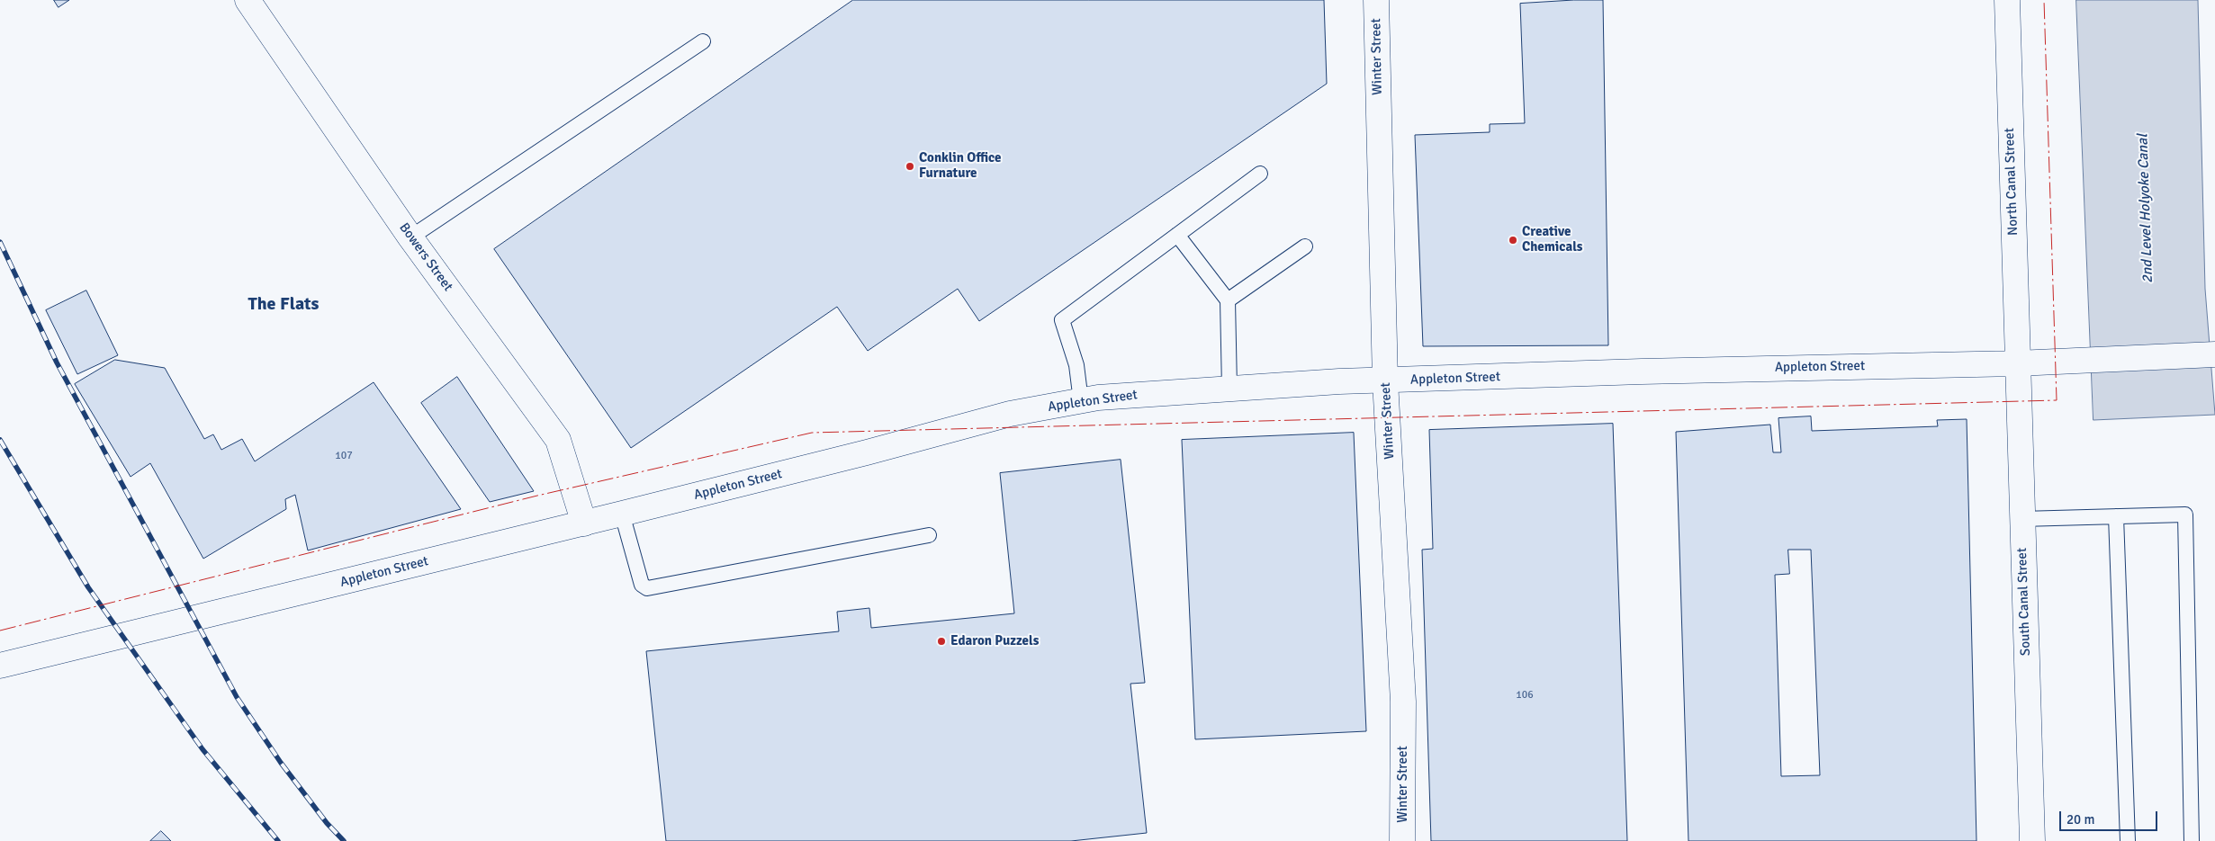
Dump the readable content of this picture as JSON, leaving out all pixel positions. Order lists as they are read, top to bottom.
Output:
{
  "streets": {
    "street": [
      "Winter Street",
      "North Canal Street",
      "Bowers Street",
      "Appleton Street",
      "South Canal Street"
    ]
  },
  "crossings": [
    ["Winter Street", "Appleton Street"],
    ["North Canal Street", "Appleton Street"],
    ["North Canal Street", "South Canal Street"],
    ["Bowers Street", "Appleton Street"],
    ["Appleton Street", "South Canal Street"]
  ],
  "districts": ["The Flats"],
  "water": ["2nd Level Holyoke Canal"],
  "places": ["Conklin Office Furnature", "Creative Chemicals", "Edaron Puzzels"],
  "house_numbers": ["107", "106"],
  "scale_bar": "20 m"
}
